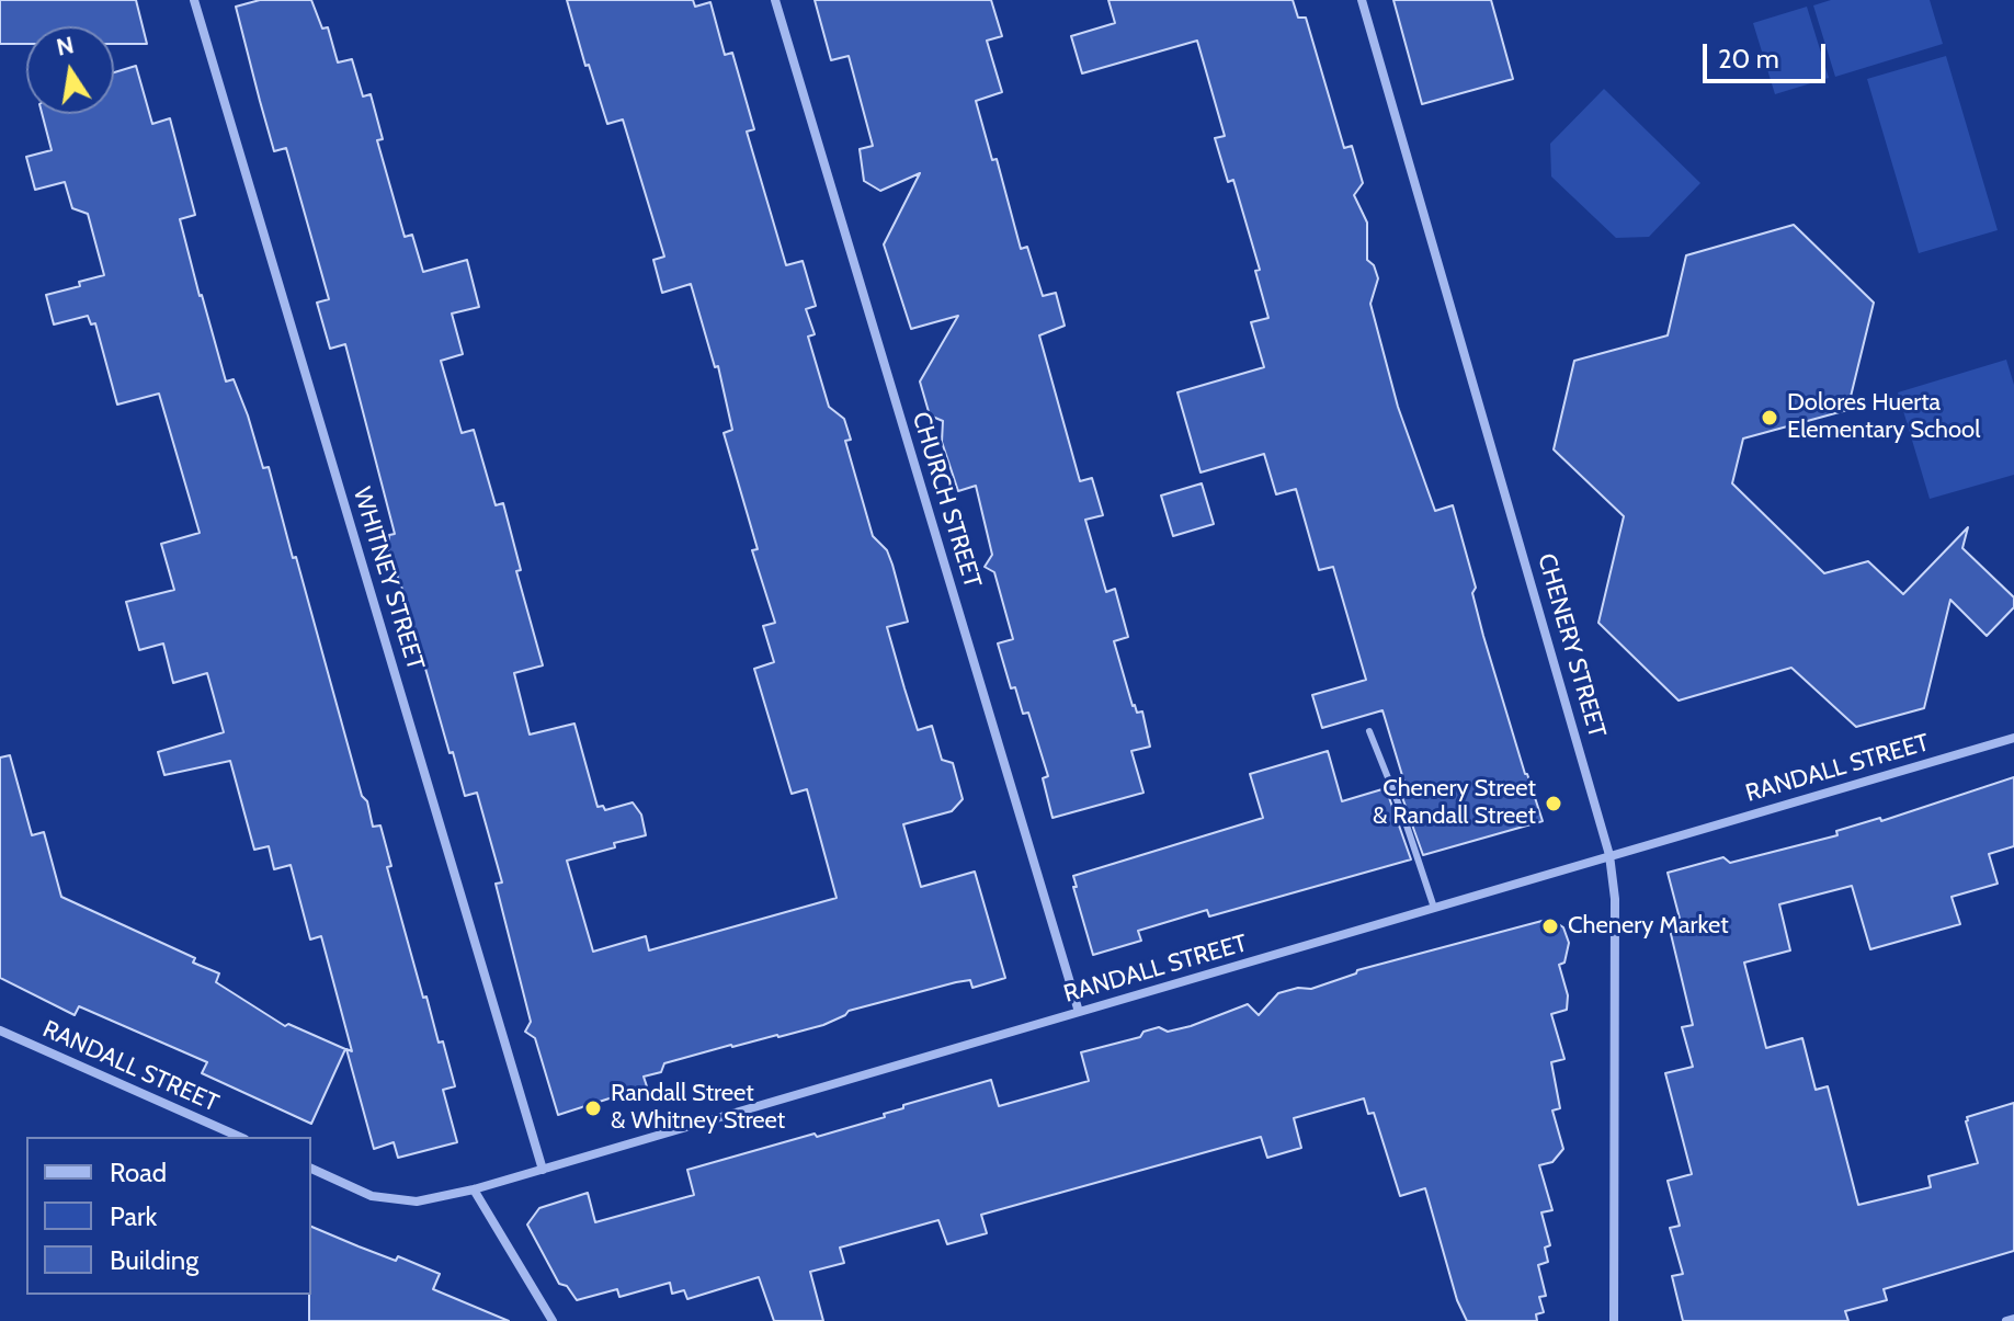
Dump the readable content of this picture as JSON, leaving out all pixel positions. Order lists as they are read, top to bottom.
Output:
{
  "streets": {
    "street": [
      "CHURCH STREET",
      "WHITNEY STREET",
      "CHENERY STREET",
      "RANDALL STREET"
    ]
  },
  "crossings": [
    ["CHURCH STREET", "RANDALL STREET"],
    ["WHITNEY STREET", "RANDALL STREET"],
    ["CHENERY STREET", "RANDALL STREET"]
  ],
  "places": [
    "Dolores Huerta Elementary School",
    "Chenery Street & Randall Street",
    "Chenery Market",
    "Randall Street & Whitney Street"
  ],
  "legend": ["Road", "Park", "Building"],
  "scale_bar": "20 m",
  "north": "top"
}
